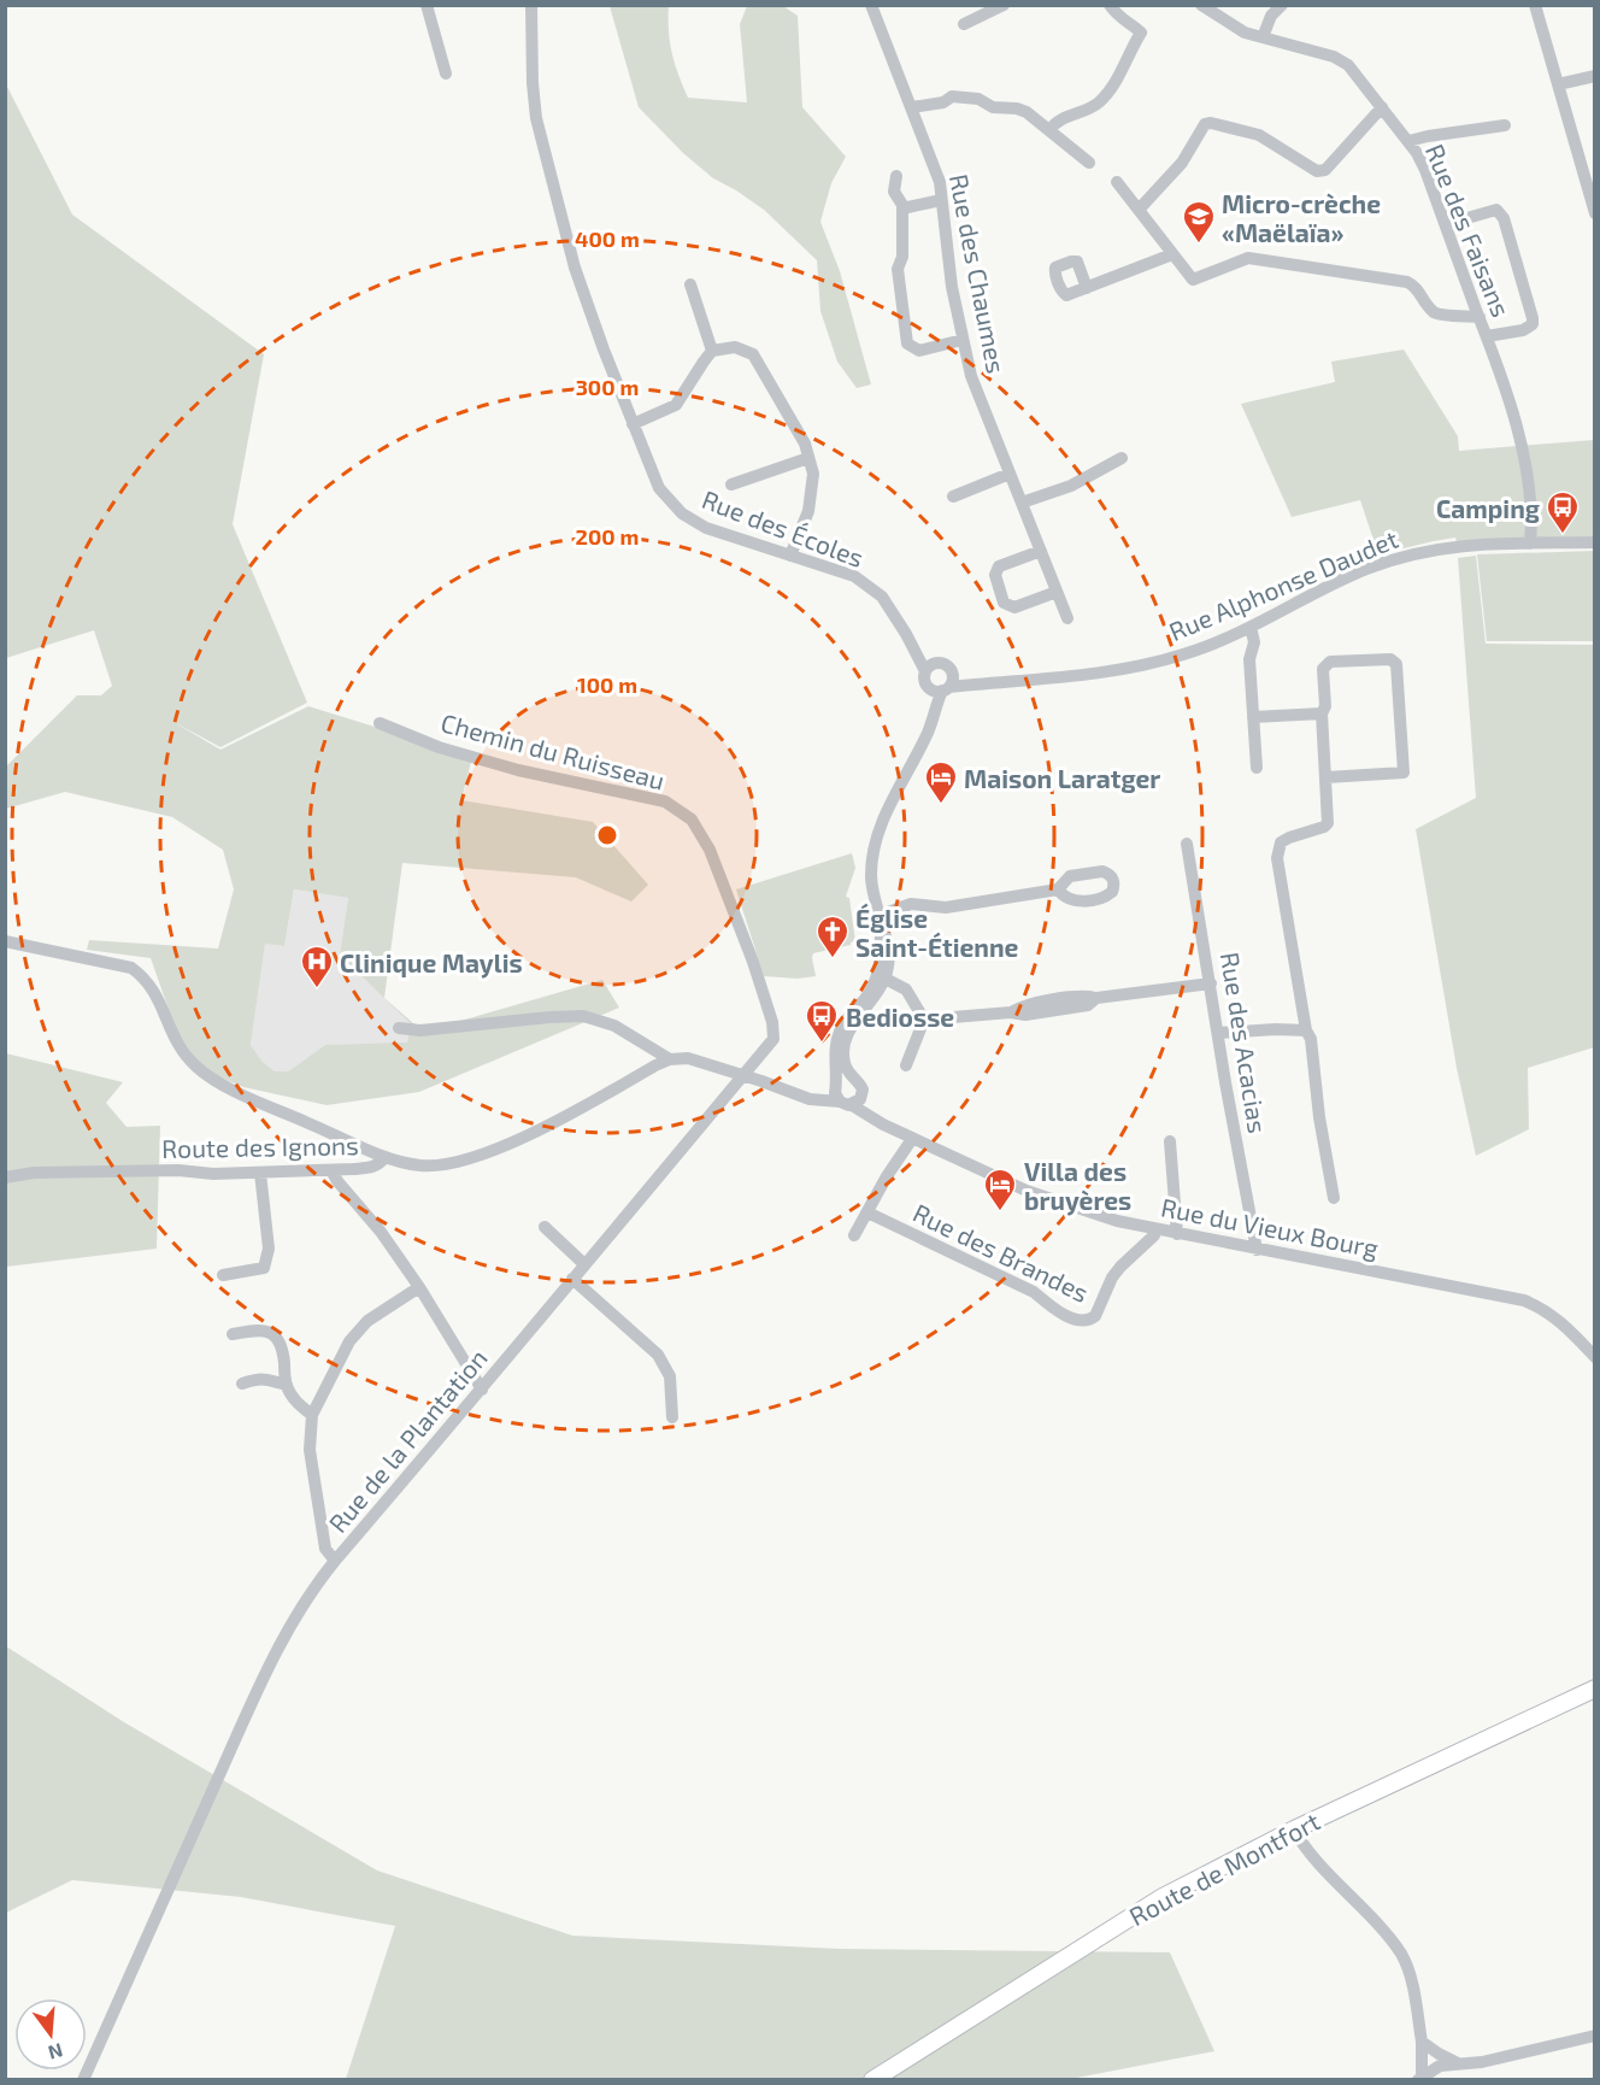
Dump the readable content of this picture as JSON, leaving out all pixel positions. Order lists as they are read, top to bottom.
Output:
{
  "streets": {
    "main road": ["Route de Montfort"],
    "street": [
      "Rue des Faisans",
      "Rue des Chaumes",
      "Rue des Écoles",
      "Rue Alphonse Daudet",
      "Chemin du Ruisseau",
      "Rue des Acacias",
      "Route des Ignons",
      "Rue du Vieux Bourg",
      "Rue des Brandes",
      "Rue de la Plantation"
    ]
  },
  "crossings": [
    ["Rue des Faisans", "Rue Alphonse Daudet"],
    ["Rue des Écoles", "Rue Alphonse Daudet"],
    ["Chemin du Ruisseau", "Rue de la Plantation"],
    ["Rue des Acacias", "Rue du Vieux Bourg"],
    ["Rue du Vieux Bourg", "Rue des Brandes"]
  ],
  "places": {
    "school or university": ["Micro-crèche «Maëlaïa»"],
    "bus stop": ["Camping", "Bediosse"],
    "hotel": ["Maison Laratger", "Villa des bruyères"],
    "church": ["Église Saint-Étienne"],
    "hospital": ["Clinique Maylis"]
  },
  "north": "bottom",
  "rings": [
    "400 m",
    "300 m",
    "200 m",
    "100 m"
  ]
}
